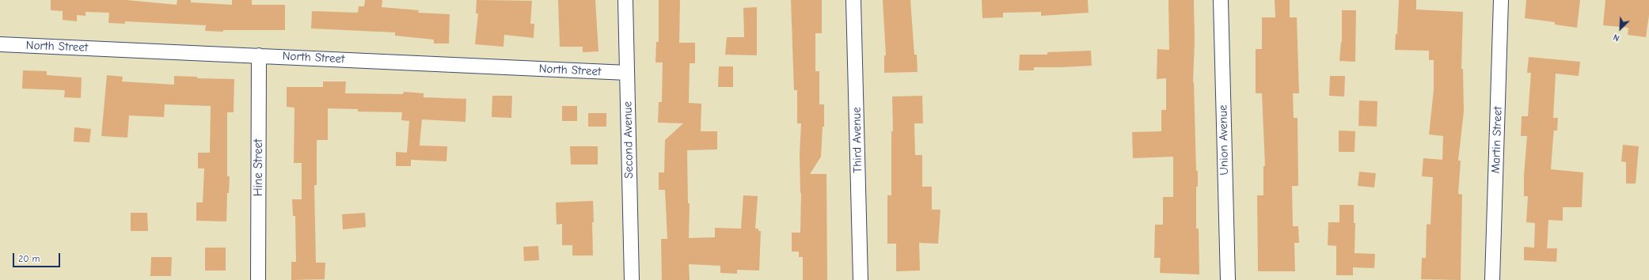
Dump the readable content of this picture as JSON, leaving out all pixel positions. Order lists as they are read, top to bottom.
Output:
{
  "streets": {
    "street": [
      "North Street",
      "Second Avenue",
      "Third Avenue",
      "Union Avenue",
      "Martin Street",
      "Hine Street"
    ]
  },
  "crossings": [
    ["North Street", "Second Avenue"],
    ["North Street", "Hine Street"]
  ],
  "scale_bar": "20 m",
  "north": "bottom left"
}
